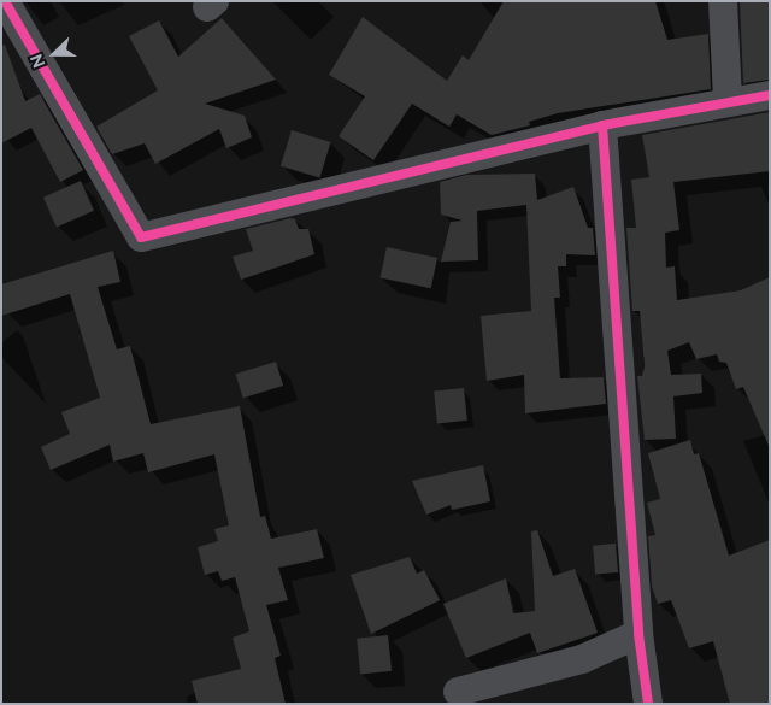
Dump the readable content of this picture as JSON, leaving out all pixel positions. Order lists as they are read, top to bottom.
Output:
{
  "north": "left"
}
